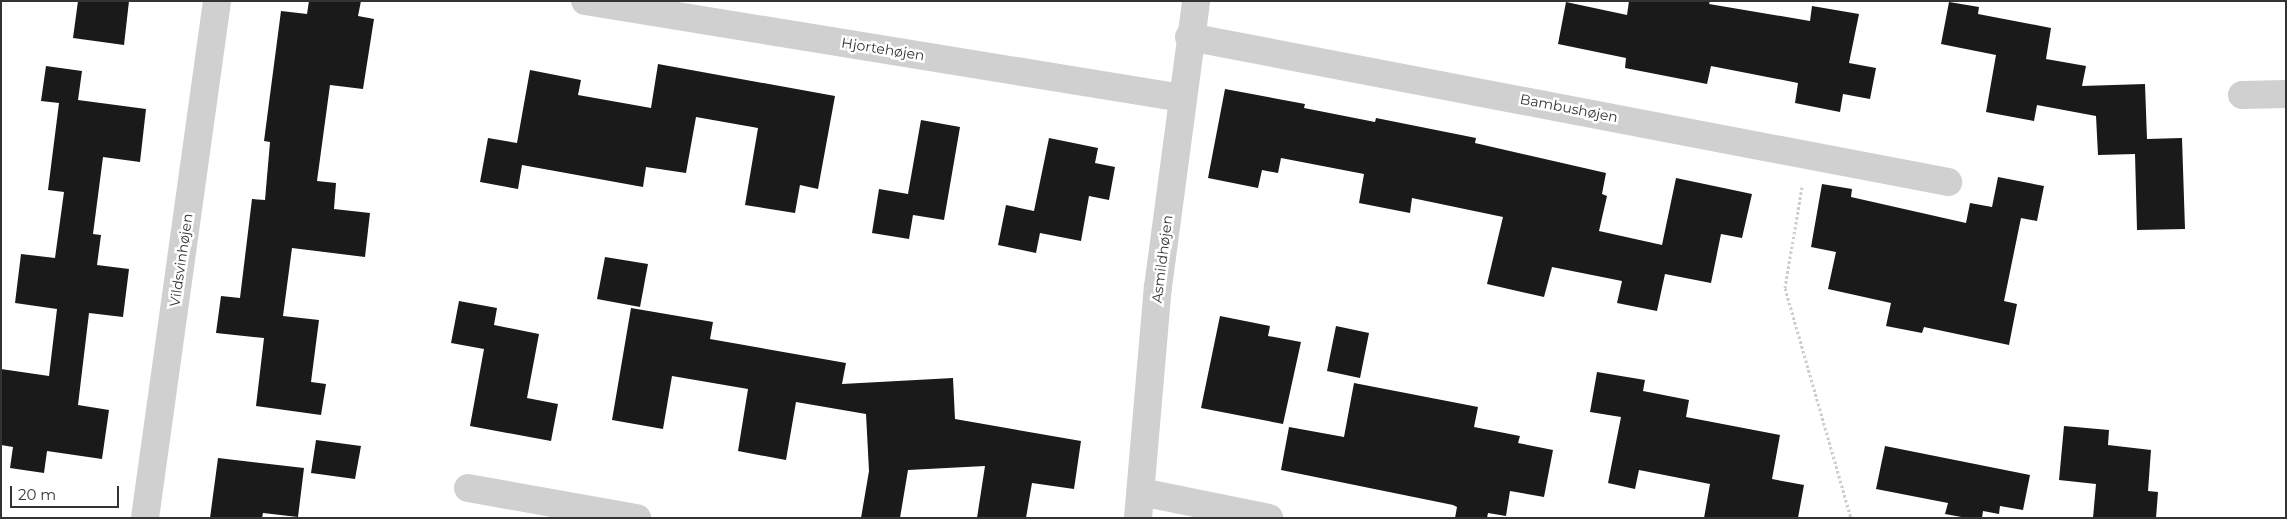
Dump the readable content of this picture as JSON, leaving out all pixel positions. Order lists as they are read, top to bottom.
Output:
{
  "streets": {
    "street": [
      "Hjortehøjen",
      "Bambushøjen",
      "Asmildhøjen",
      "Vildsvinhøjen"
    ]
  },
  "crossings": [
    ["Hjortehøjen", "Asmildhøjen"],
    ["Bambushøjen", "Asmildhøjen"]
  ],
  "scale_bar": "20 m"
}
